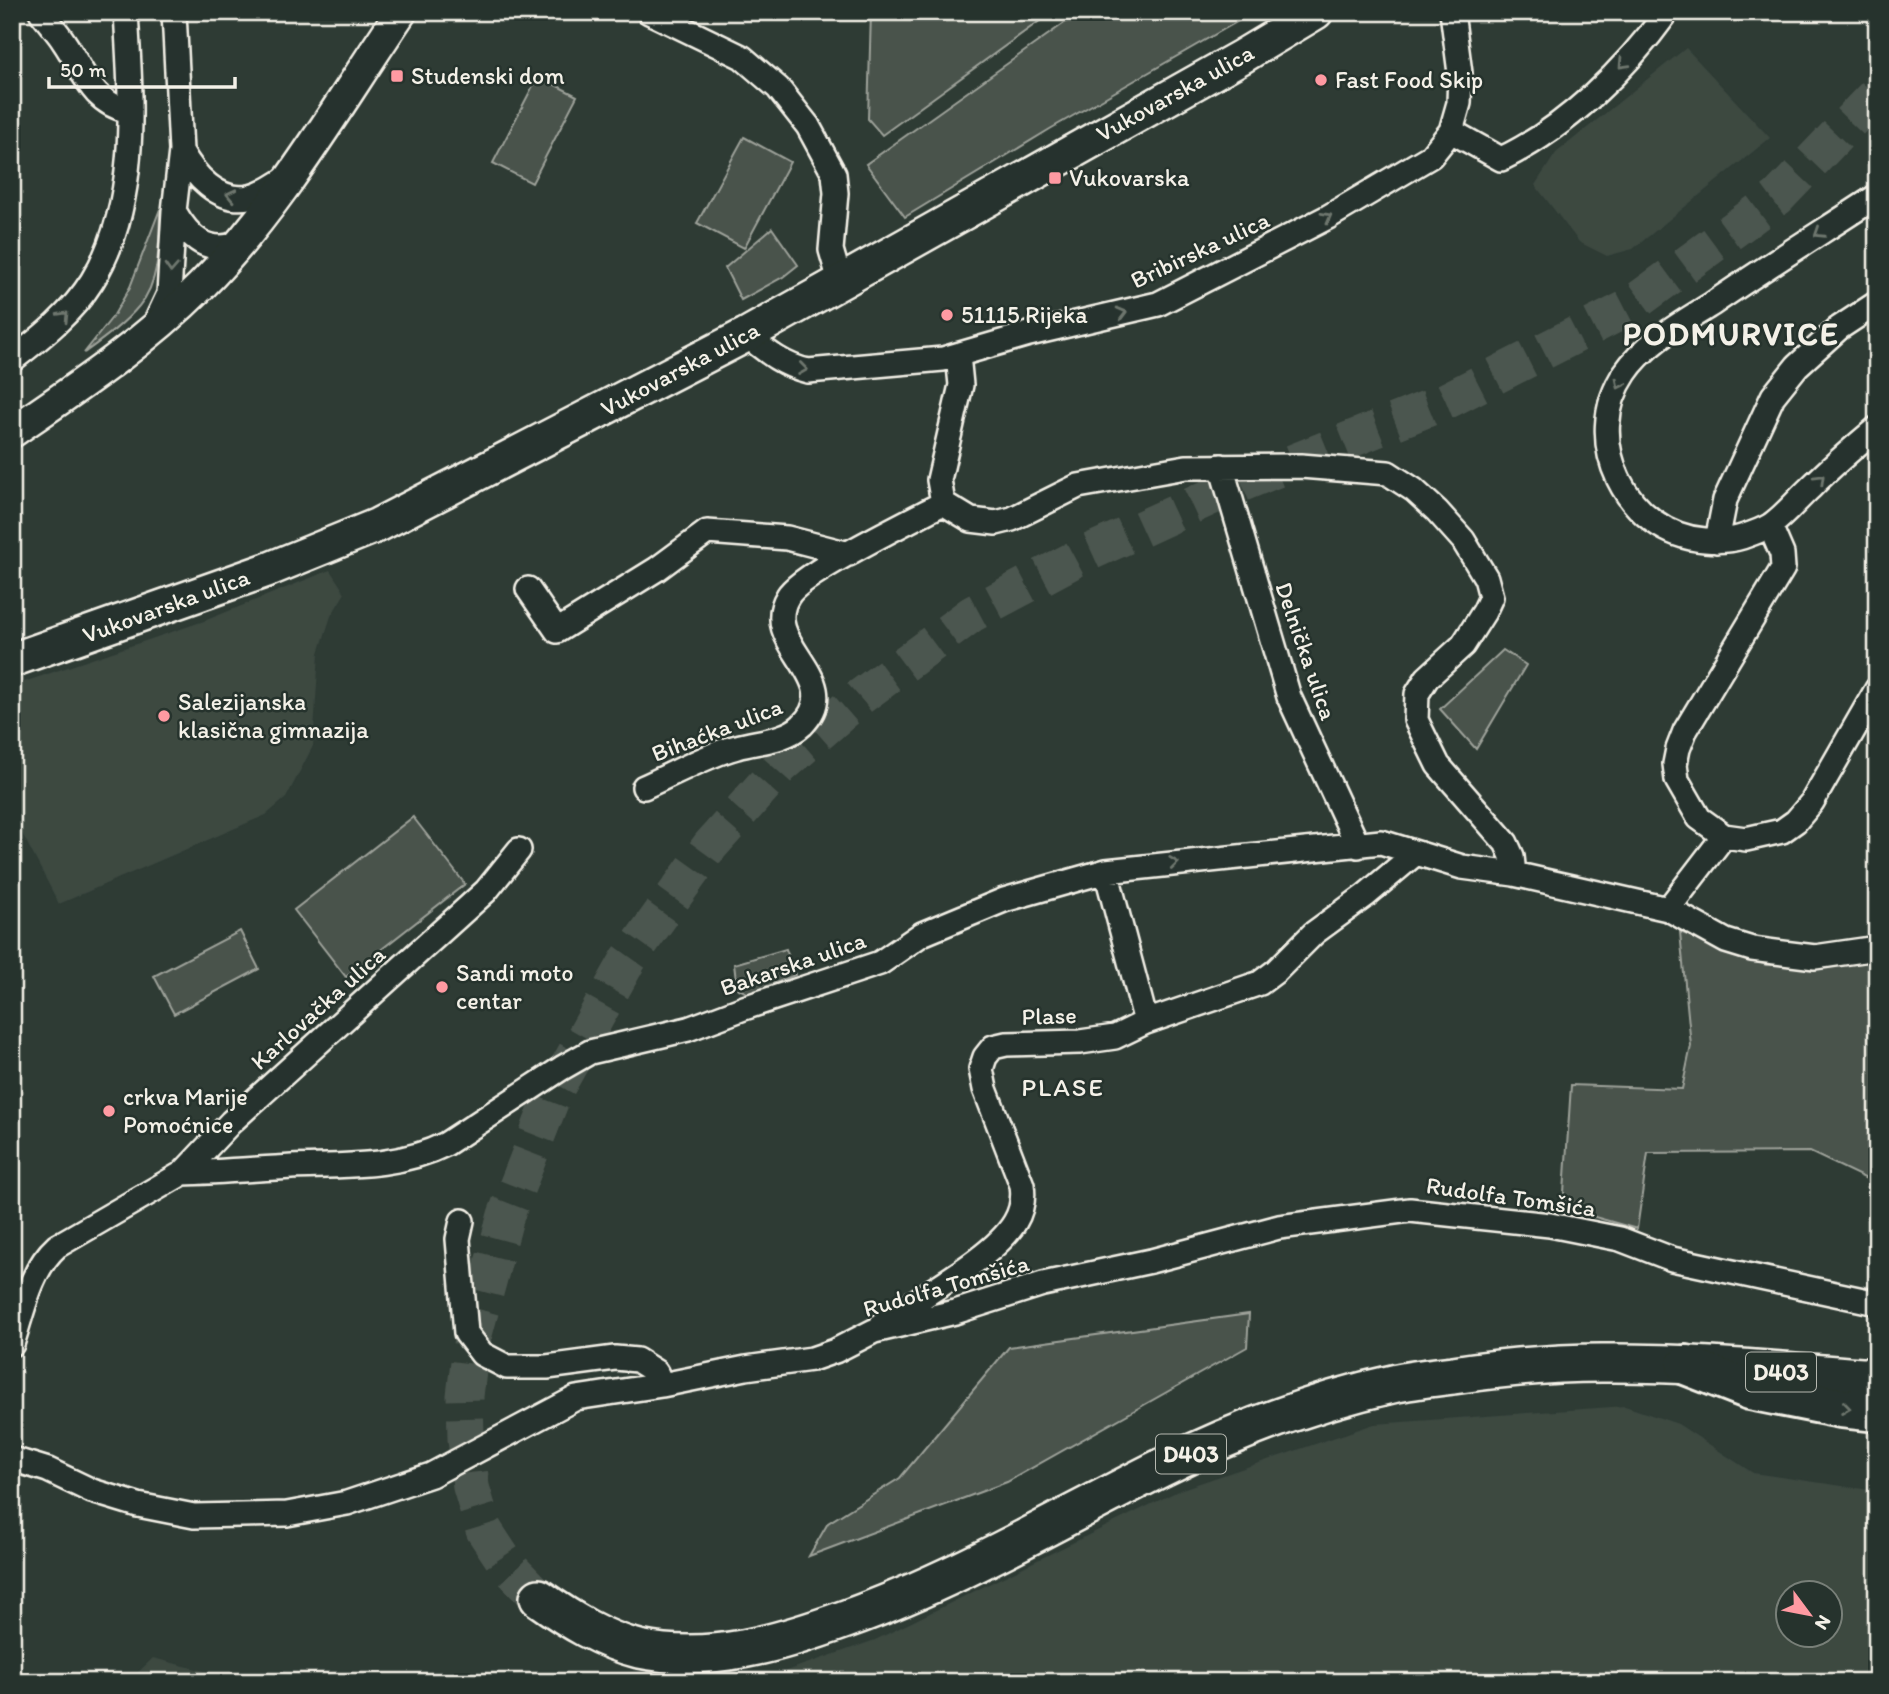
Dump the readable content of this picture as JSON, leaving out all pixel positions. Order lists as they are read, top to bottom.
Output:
{
  "streets": {
    "main road": ["Vukovarska ulica", "D403"],
    "street": [
      "Bribirska ulica",
      "Delnička ulica",
      "Bihaćka ulica",
      "Bakarska ulica",
      "Karlovačka ulica",
      "Plase",
      "Rudolfa Tomšića"
    ]
  },
  "crossings": [
    ["Vukovarska ulica", "Bribirska ulica"],
    ["Delnička ulica", "Bakarska ulica"],
    ["Bakarska ulica", "Karlovačka ulica"],
    ["Bakarska ulica", "Plase"],
    ["Plase", "Rudolfa Tomšića"]
  ],
  "districts": ["PODMURVICE", "PLASE"],
  "places": {
    "transit": ["Studenski dom", "Vukovarska"],
    "other": [
      "Fast Food Skip",
      "51115 Rijeka",
      "Salezijanska klasična gimnazija",
      "Sandi moto centar",
      "crkva Marije Pomoćnice"
    ]
  },
  "scale_bar": "50 m",
  "north": "bottom right"
}
